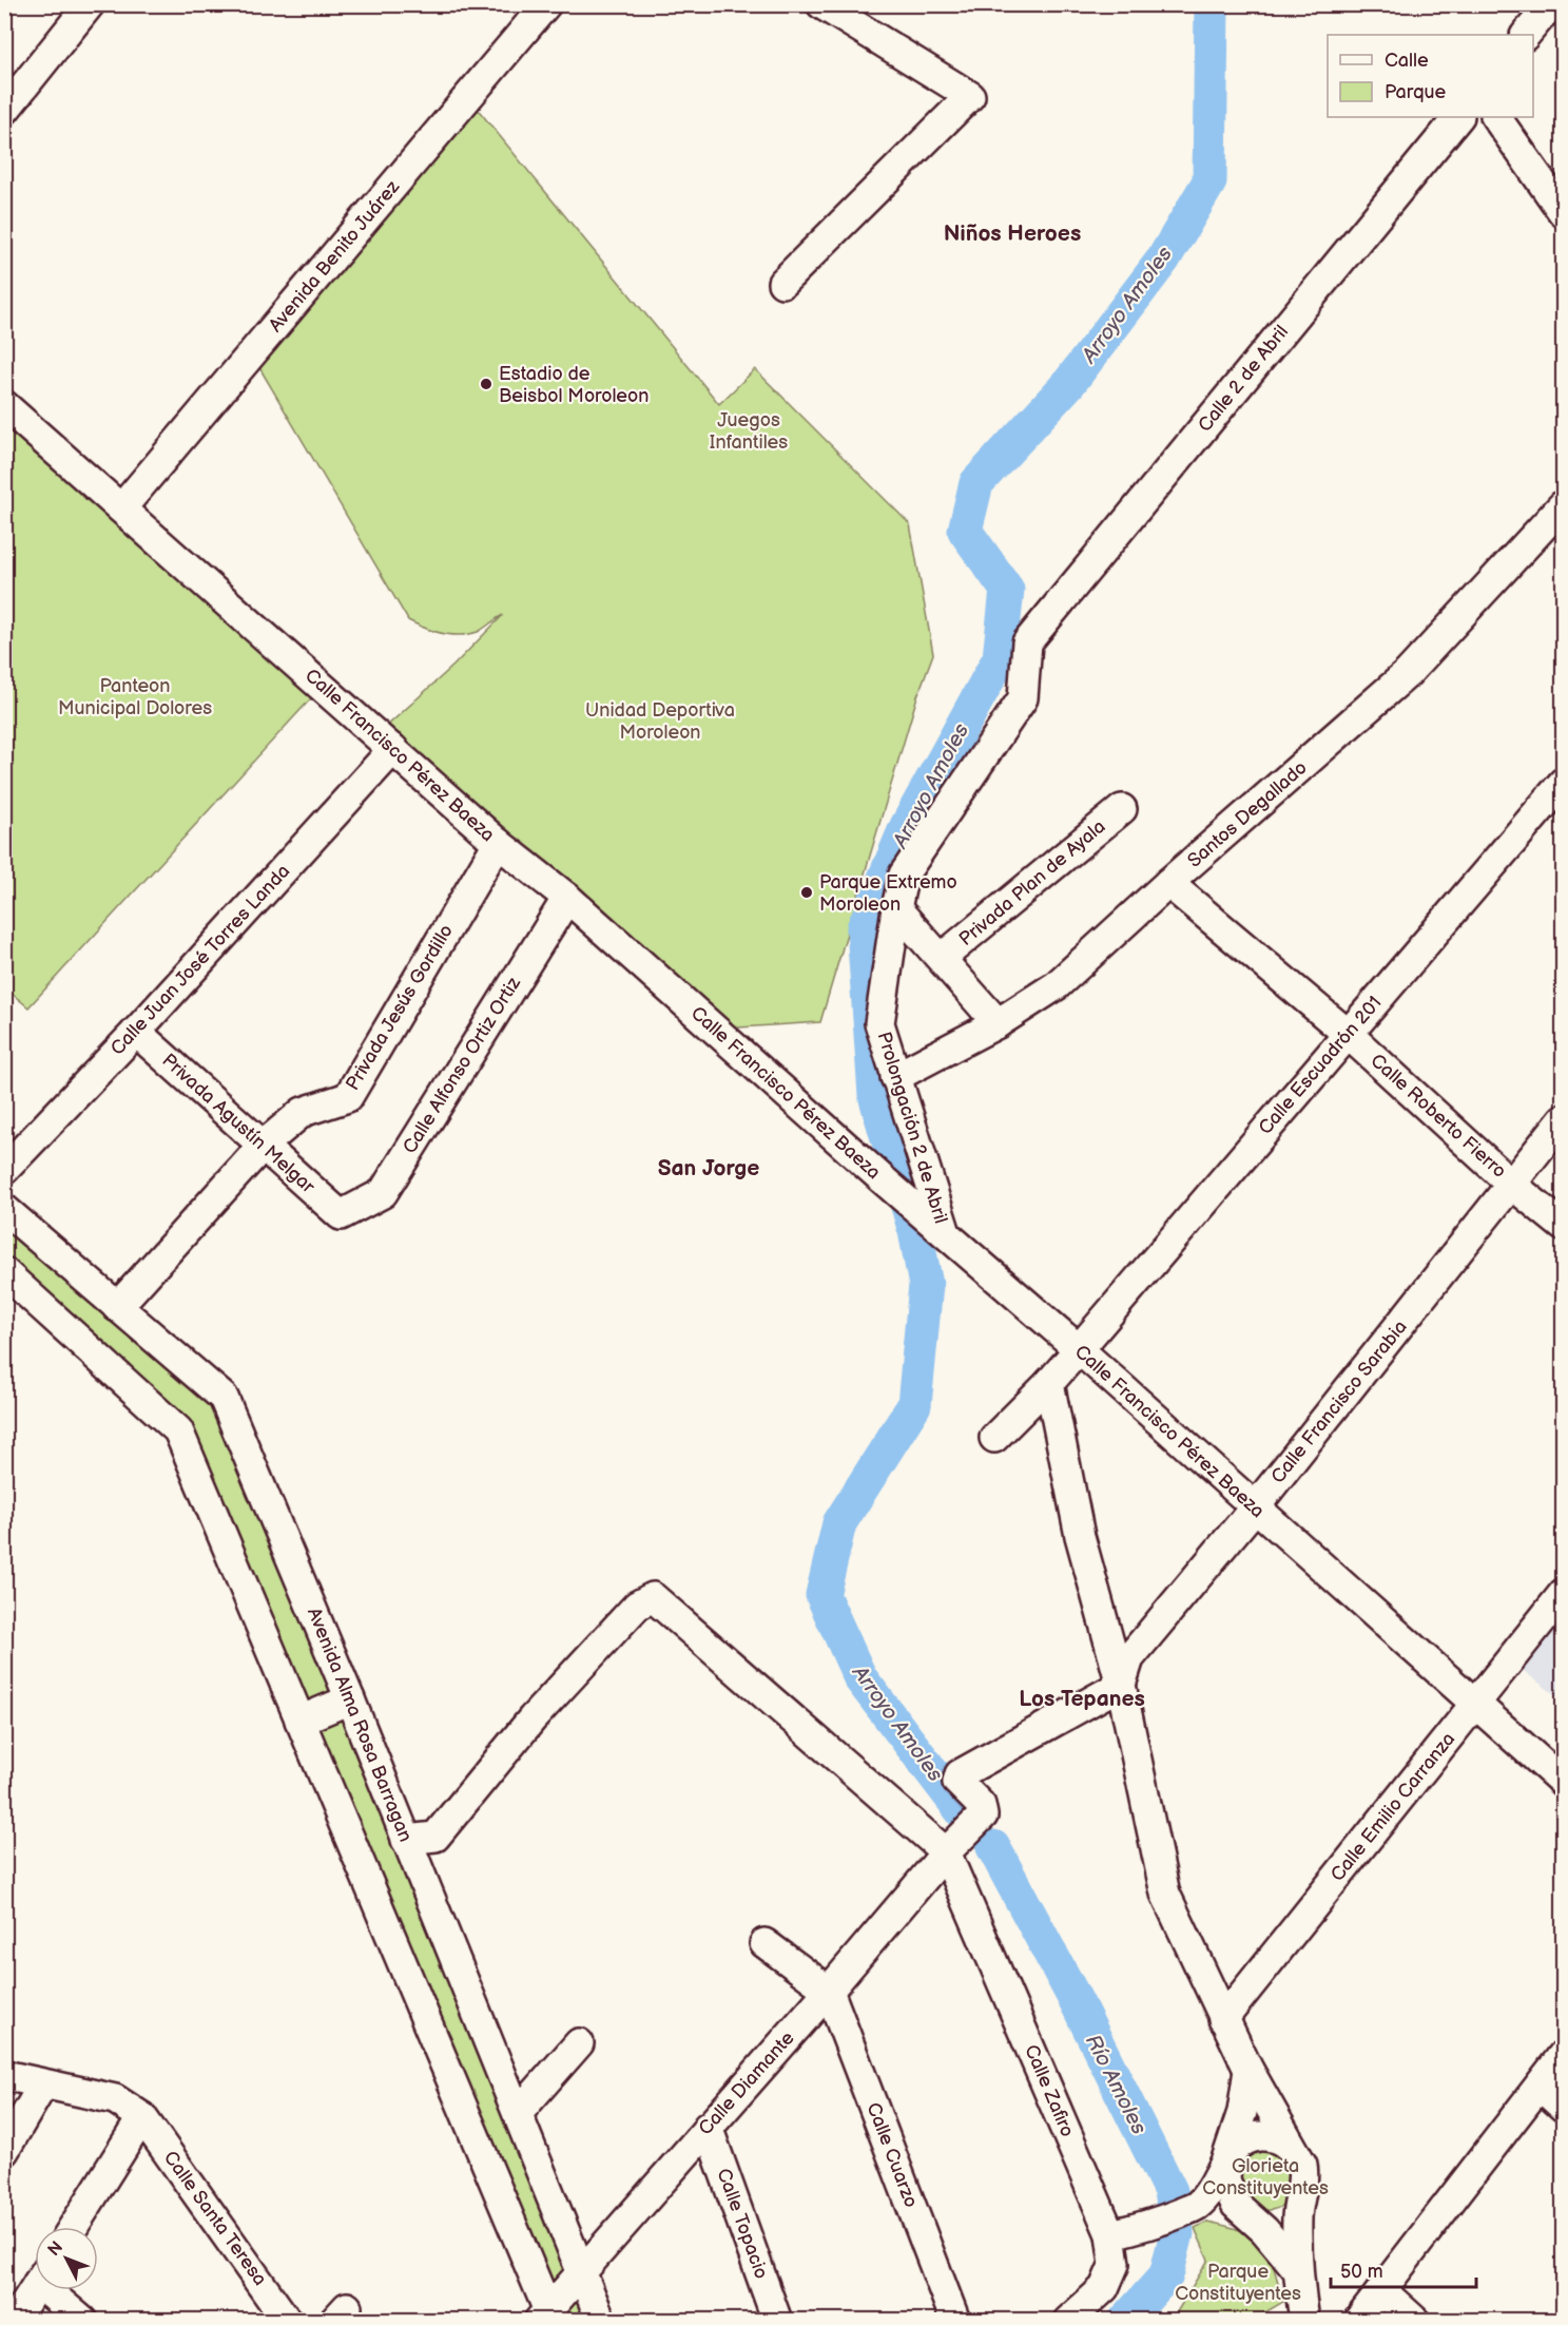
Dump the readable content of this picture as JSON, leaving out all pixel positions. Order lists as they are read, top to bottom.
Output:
{
  "streets": {
    "street": [
      "Avenida Benito Juárez",
      "Calle 2 de Abril",
      "Calle Francisco Pérez Baeza",
      "Santos Degallado",
      "Privada Plan de Ayala",
      "Calle Juan José Torres Landa",
      "Privada Jesús Gordillo",
      "Calle Alfonso Ortiz Ortiz",
      "Calle Escuadrón 201",
      "Calle Roberto Fierro",
      "Privada Agustín Melgar",
      "Prolongación 2 de Abril",
      "Calle Francisco Sarabia",
      "Avenida Alma Rosa Barragan",
      "Calle Emilio Carranza",
      "Calle Diamante",
      "Calle Zafiro",
      "Calle Cuarzo",
      "Calle Santa Teresa",
      "Calle Topacio"
    ]
  },
  "crossings": [
    ["Avenida Benito Juárez", "Calle Francisco Pérez Baeza"],
    ["Calle 2 de Abril", "Prolongación 2 de Abril"],
    ["Calle Francisco Pérez Baeza", "Calle Juan José Torres Landa"],
    ["Calle Francisco Pérez Baeza", "Privada Jesús Gordillo"],
    ["Calle Francisco Pérez Baeza", "Calle Alfonso Ortiz Ortiz"],
    ["Calle Francisco Pérez Baeza", "Calle Escuadrón 201"],
    ["Calle Francisco Pérez Baeza", "Prolongación 2 de Abril"],
    ["Calle Francisco Pérez Baeza", "Calle Francisco Sarabia"],
    ["Calle Francisco Pérez Baeza", "Calle Emilio Carranza"],
    ["Santos Degallado", "Calle Roberto Fierro"],
    ["Santos Degallado", "Prolongación 2 de Abril"],
    ["Calle Juan José Torres Landa", "Privada Agustín Melgar"],
    ["Privada Jesús Gordillo", "Privada Agustín Melgar"],
    ["Privada Jesús Gordillo", "Avenida Alma Rosa Barragan"],
    ["Calle Alfonso Ortiz Ortiz", "Privada Agustín Melgar"],
    ["Calle Escuadrón 201", "Calle Roberto Fierro"],
    ["Calle Roberto Fierro", "Calle Francisco Sarabia"],
    ["Calle Francisco Sarabia", "Calle Diamante"],
    ["Avenida Alma Rosa Barragan", "Calle Diamante"],
    ["Calle Diamante", "Calle Zafiro"],
    ["Calle Diamante", "Calle Cuarzo"],
    ["Calle Diamante", "Calle Topacio"]
  ],
  "districts": ["Niños Heroes", "San Jorge", "Los Tepanes"],
  "water": ["Arroyo Amoles", "Río Amoles"],
  "parks": [
    "Juegos Infantiles",
    "Panteon Municipal Dolores",
    "Unidad Deportiva Moroleon",
    "Glorieta Constituyentes",
    "Parque Constituyentes"
  ],
  "places": ["Estadio de Beisbol Moroleon", "Parque Extremo Moroleon"],
  "legend": ["Calle", "Parque"],
  "scale_bar": "50 m",
  "north": "top left"
}
